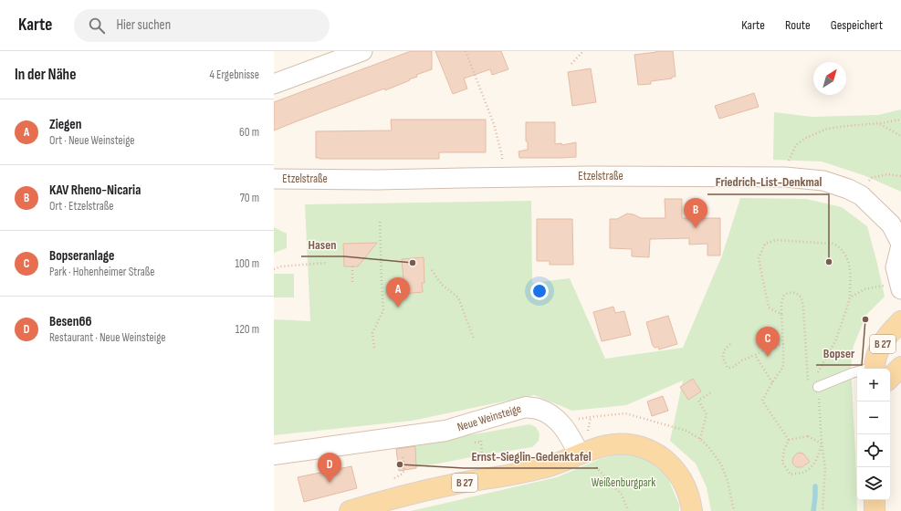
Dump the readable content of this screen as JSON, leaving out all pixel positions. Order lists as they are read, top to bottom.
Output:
{
  "streets": {
    "main road": ["B 27", "Neue Weinsteige"],
    "street": ["Etzelstraße"]
  },
  "crossings": [
    ["B 27", "Neue Weinsteige"]
  ],
  "parks": ["Weißenburgpark"],
  "places": [
    "Friedrich-List-Denkmal",
    "Hasen",
    "Bopser",
    "Ernst-Sieglin-Gedenktafel"
  ],
  "north": "top right",
  "page": {
    "header": "Karte",
    "search": "Hier suchen",
    "nav": ["Karte", "Route", "Gespeichert"],
    "heading": ["In der Nähe", "4 Ergebnisse"],
    "list": [
      {
        "mark": "A",
        "name": "Ziegen",
        "note": "Ort · Neue Weinsteige",
        "value": "60 m"
      },
      {
        "mark": "B",
        "name": "KAV Rheno-Nicaria",
        "note": "Ort · Etzelstraße",
        "value": "70 m"
      },
      {
        "mark": "C",
        "name": "Bopseranlage",
        "note": "Park · Hohenheimer Straße",
        "value": "100 m"
      },
      {
        "mark": "D",
        "name": "Besen66",
        "note": "Restaurant · Neue Weinsteige",
        "value": "120 m"
      }
    ],
    "pins": [
      "B",
      "A",
      "C",
      "D"
    ],
    "map_buttons": ["+", "−"]
  }
}
